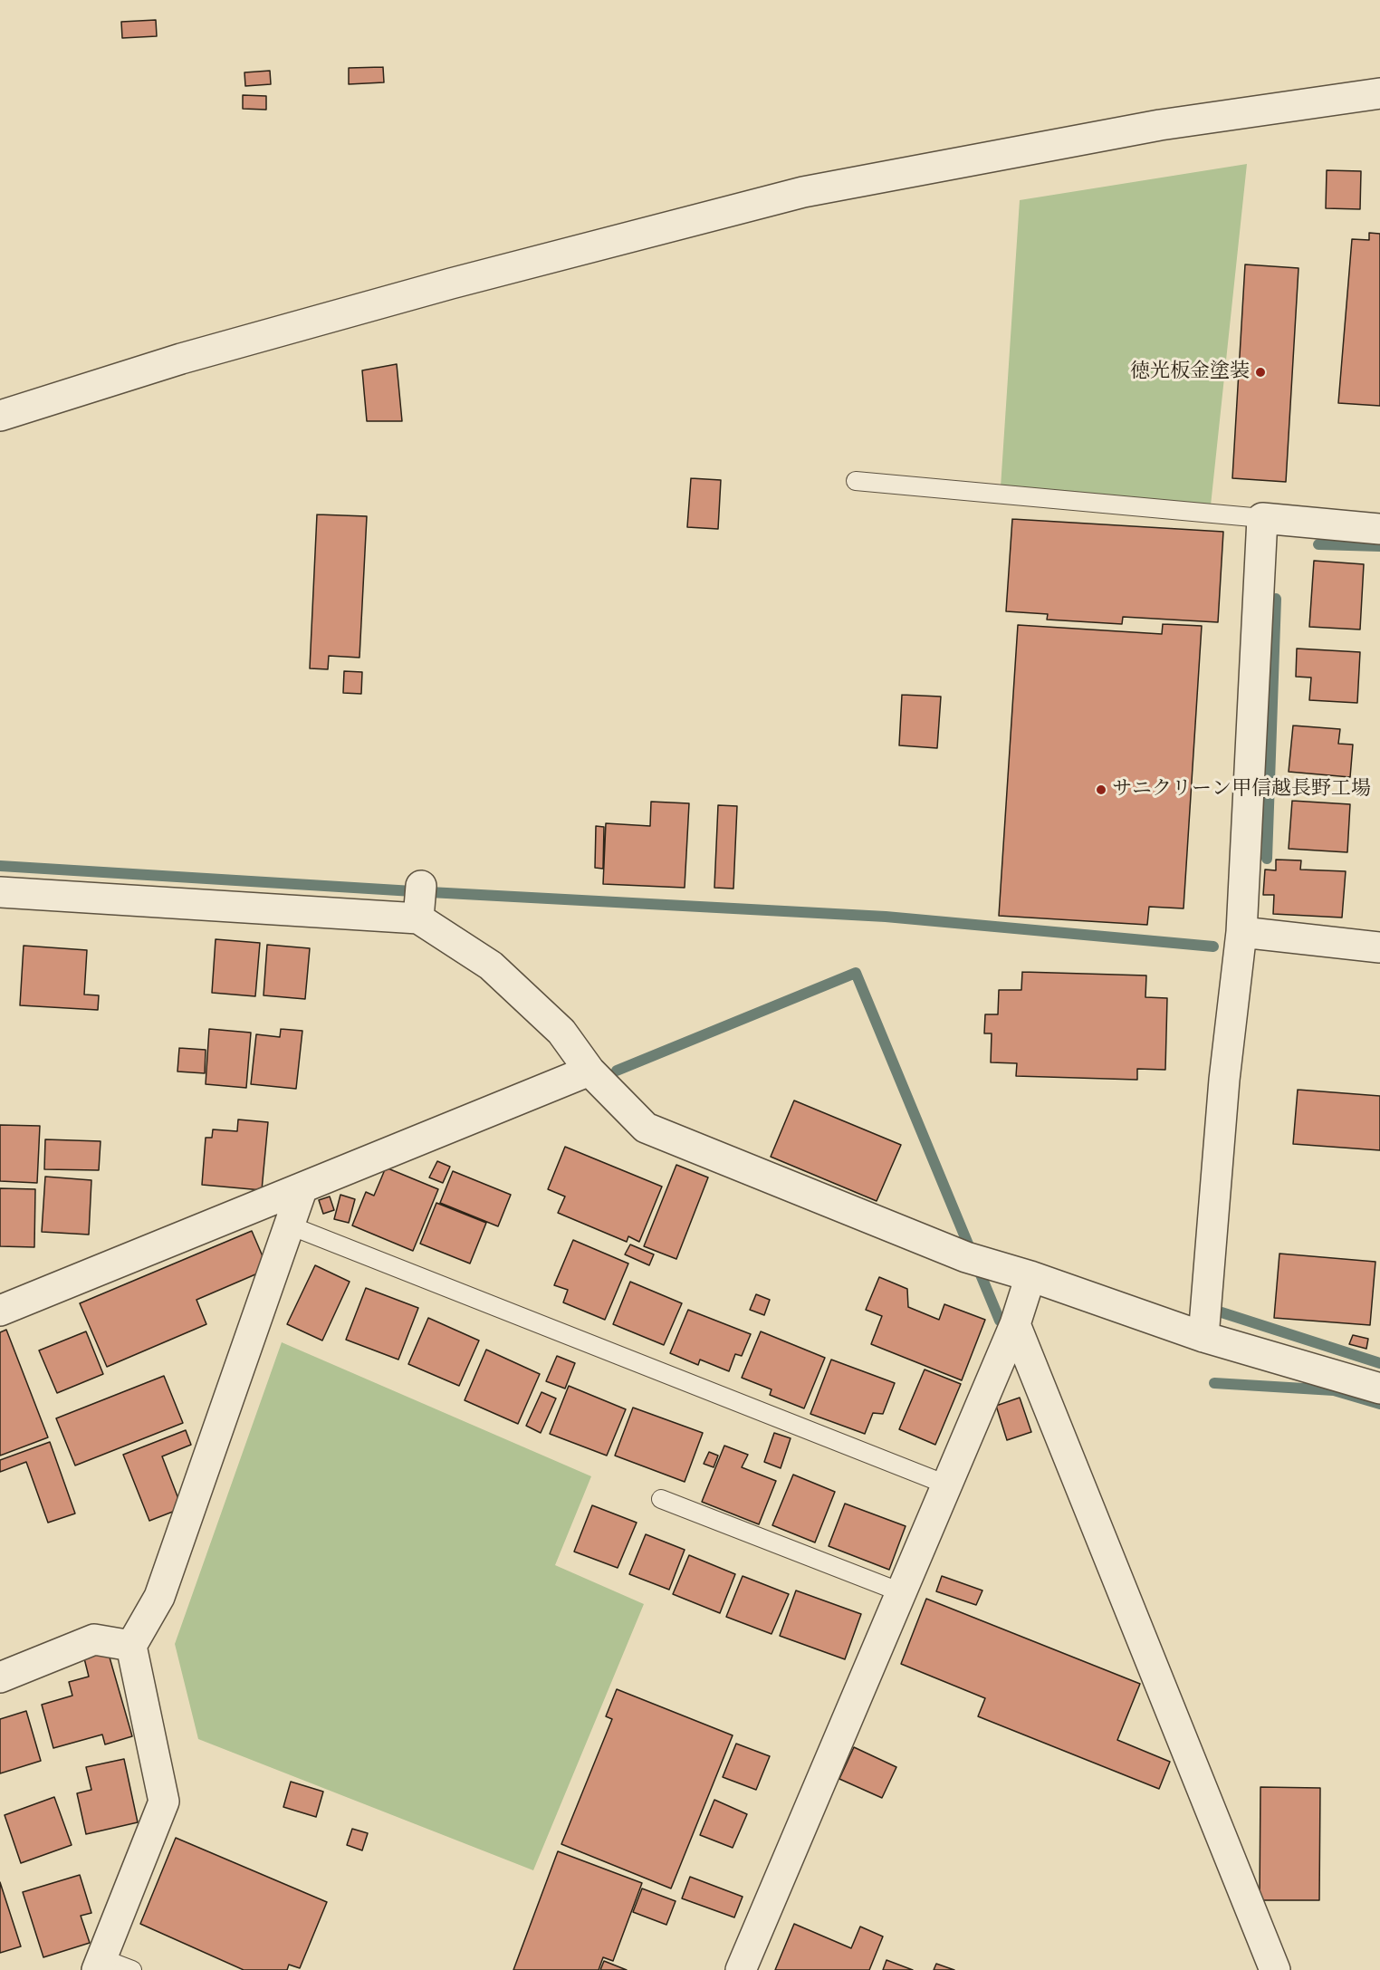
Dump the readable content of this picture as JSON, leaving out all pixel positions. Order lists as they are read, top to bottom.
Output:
{
  "places": ["徳光板金塗装", "サニクリーン甲信越長野工場"]
}
